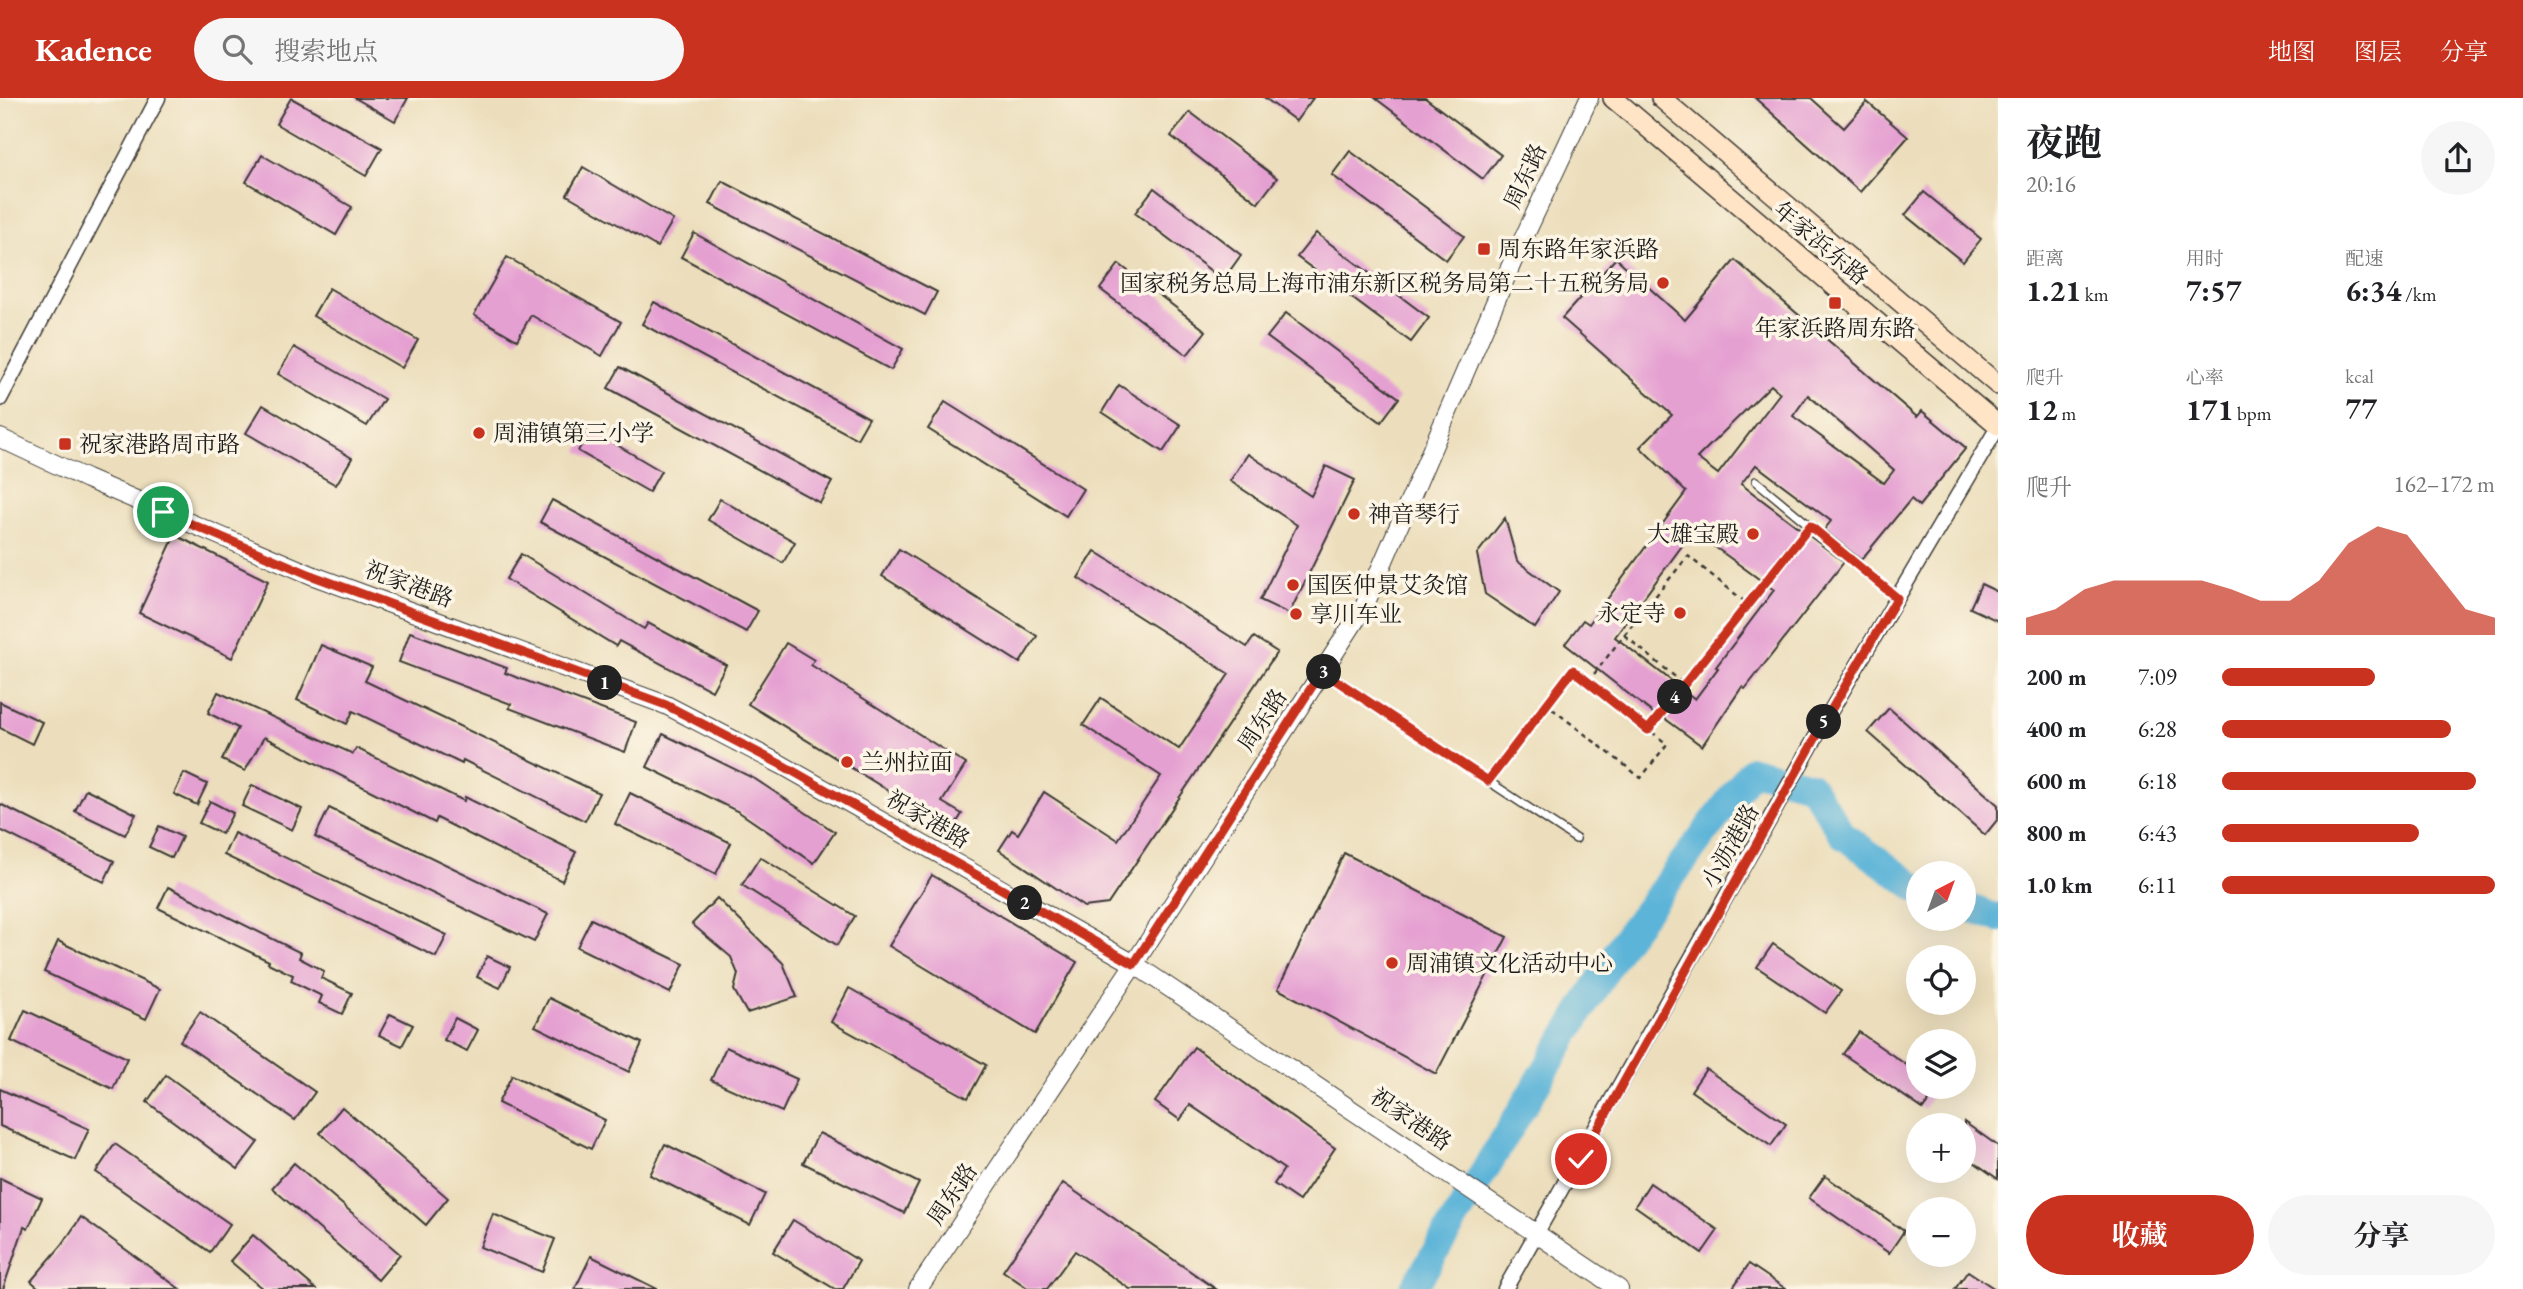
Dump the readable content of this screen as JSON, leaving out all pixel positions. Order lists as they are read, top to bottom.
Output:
{
  "streets": {
    "main road": ["年家浜东路"],
    "street": ["周东路", "祝家港路", "小沥港路"]
  },
  "crossings": [
    ["周东路", "祝家港路"],
    ["年家浜东路", "小沥港路"],
    ["祝家港路", "小沥港路"]
  ],
  "places": {
    "transit": ["周东路年家浜路", "年家浜路周东路", "祝家港路周市路"],
    "other": [
      "国家税务总局上海市浦东新区税务局第二十五税务局",
      "周浦镇第三小学",
      "神音琴行",
      "大雄宝殿",
      "国医仲景艾灸馆",
      "永定寺",
      "享川车业",
      "兰州拉面",
      "周浦镇文化活动中心"
    ]
  },
  "north": "top right",
  "page": {
    "header": "Kadence",
    "search": "搜索地点",
    "nav": ["地图", "图层", "分享"],
    "heading": ["夜跑", "20:16"],
    "stats": [
      ["距离", "1.21 km"],
      ["用时", "7:57"],
      ["配速", "6:34 /km"],
      ["爬升", "12 m"],
      ["心率", "171 bpm"],
      ["kcal", "77"]
    ],
    "chart": ["爬升", "162–172 m"],
    "list": [
      {
        "name": "200 m",
        "note": "7:09"
      },
      {
        "name": "400 m",
        "note": "6:28"
      },
      {
        "name": "600 m",
        "note": "6:18"
      },
      {
        "name": "800 m",
        "note": "6:43"
      },
      {
        "name": "1.0 km",
        "note": "6:11"
      }
    ],
    "pins": [
      "3",
      "1",
      "4",
      "5",
      "2"
    ],
    "map_buttons": ["+", "−"],
    "buttons": ["收藏", "分享"]
  }
}
